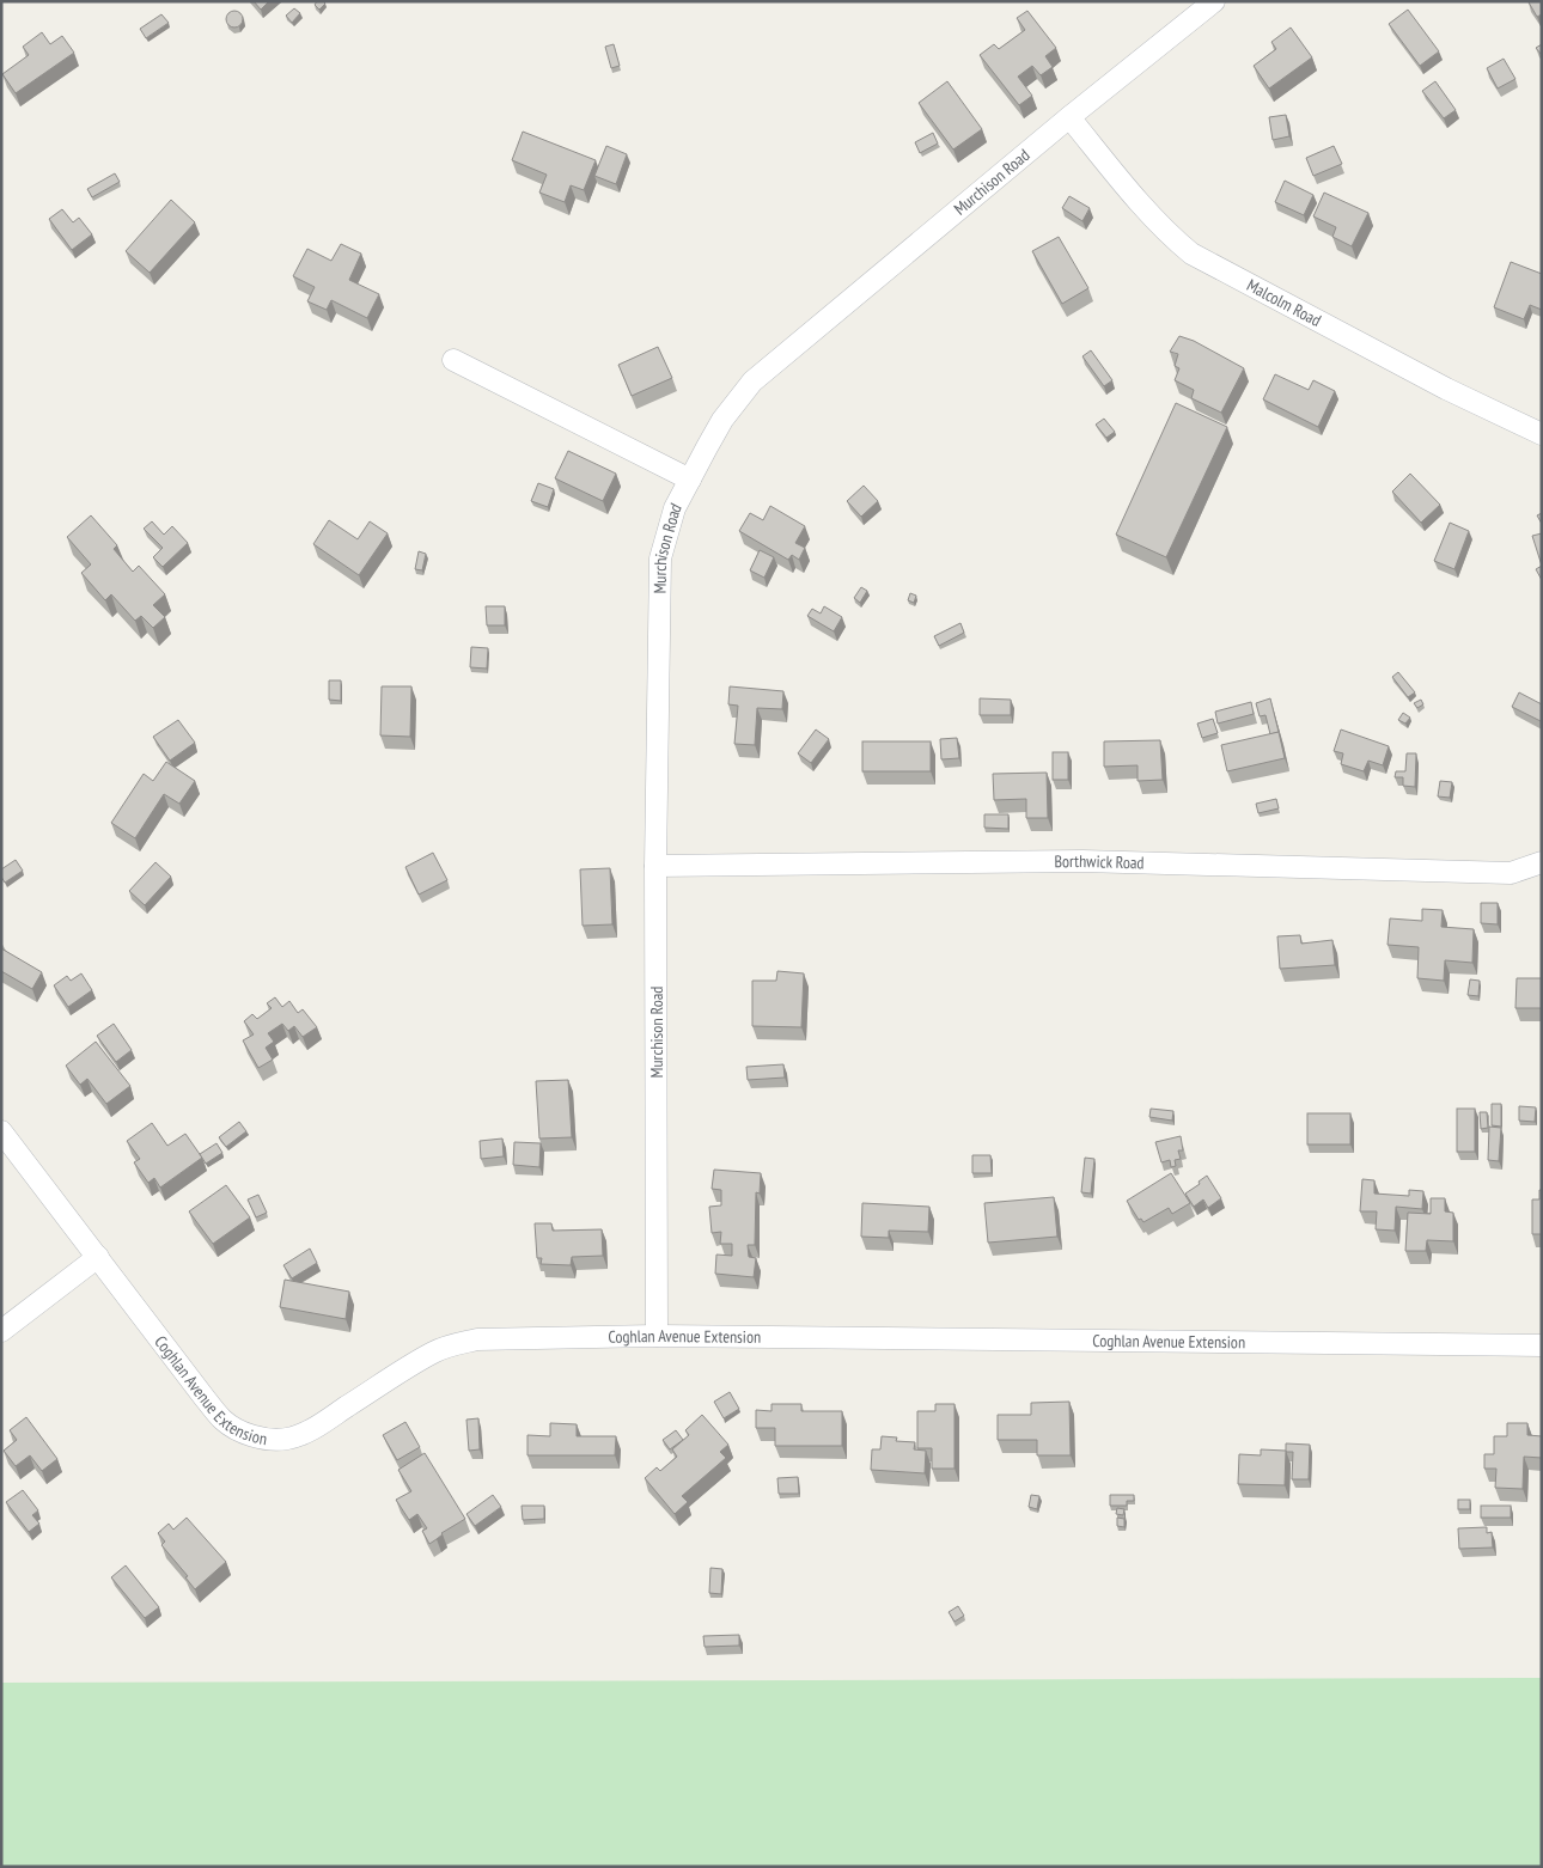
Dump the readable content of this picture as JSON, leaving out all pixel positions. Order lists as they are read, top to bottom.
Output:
{
  "streets": {
    "street": [
      "Murchison Road",
      "Malcolm Road",
      "Borthwick Road",
      "Coghlan Avenue Extension"
    ]
  },
  "crossings": [
    ["Murchison Road", "Malcolm Road"],
    ["Murchison Road", "Borthwick Road"],
    ["Murchison Road", "Coghlan Avenue Extension"]
  ]
}
